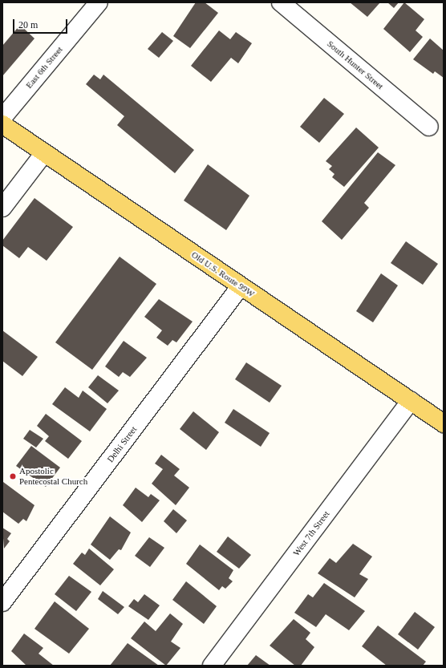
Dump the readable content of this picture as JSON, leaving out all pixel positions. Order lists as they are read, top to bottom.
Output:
{
  "streets": {
    "main road": ["Old U.S. Route 99W"],
    "street": [
      "South Hunter Street",
      "East 6th Street",
      "Delhi Street",
      "West 7th Street"
    ]
  },
  "crossings": [
    ["Old U.S. Route 99W", "Delhi Street"],
    ["Old U.S. Route 99W", "West 7th Street"]
  ],
  "places": ["Apostolic Pentecostal Church"],
  "scale_bar": "20 m"
}
